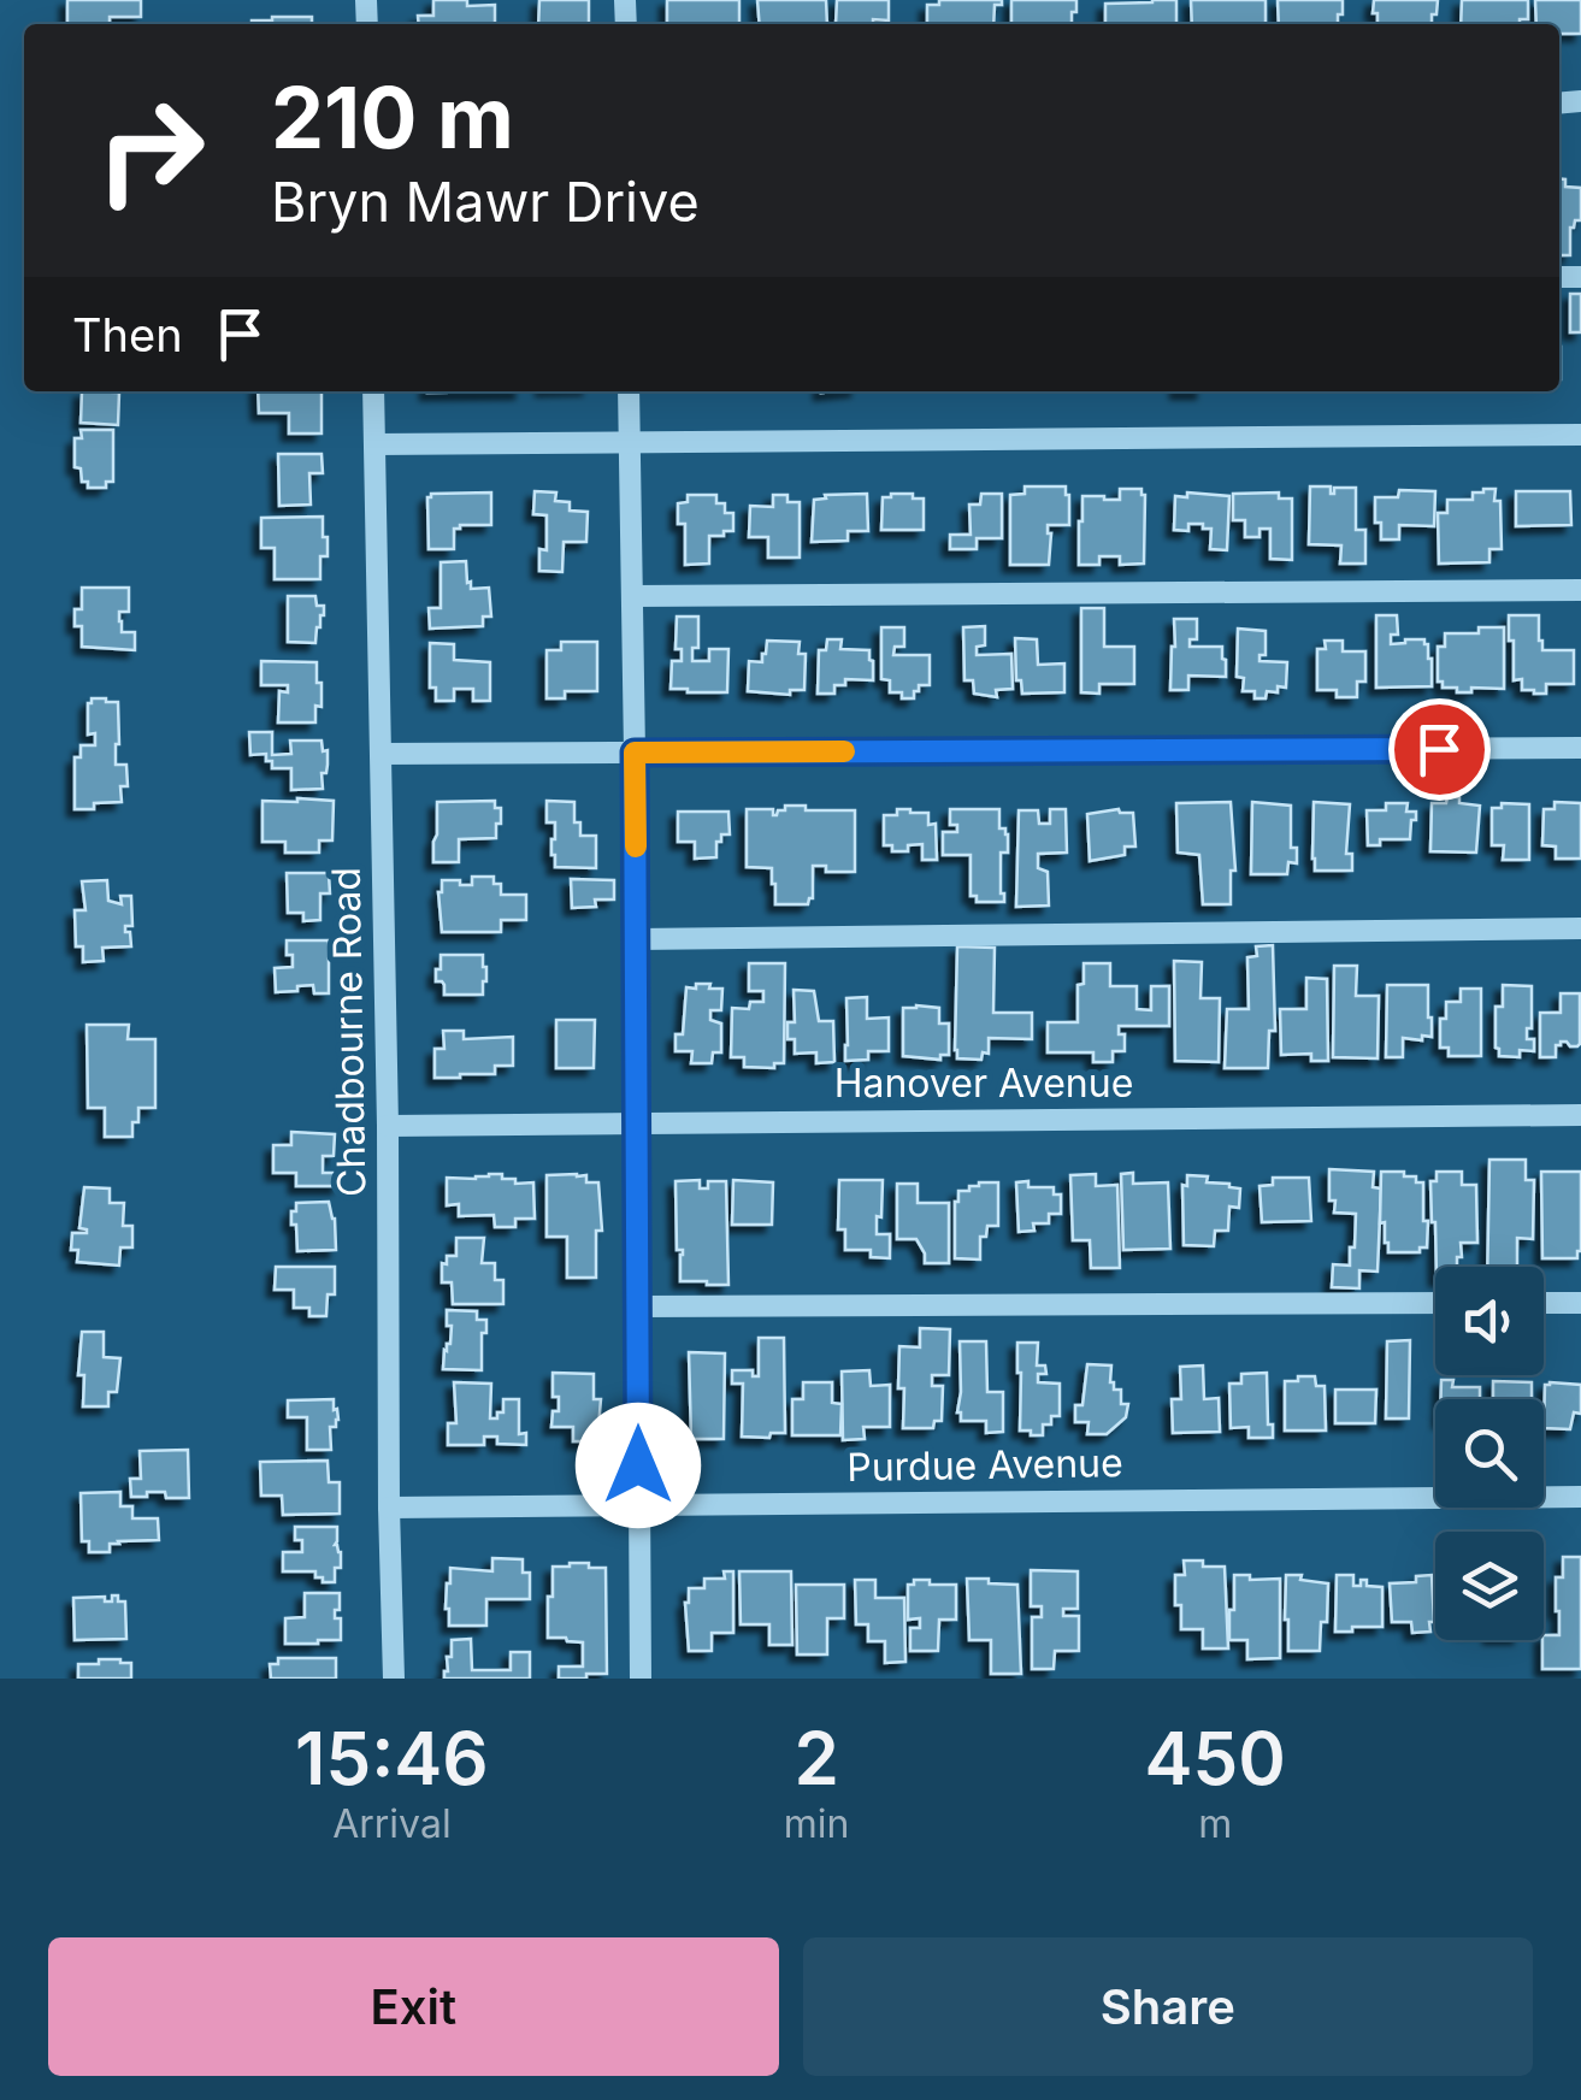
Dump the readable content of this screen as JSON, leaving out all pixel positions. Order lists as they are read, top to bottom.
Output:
{
  "streets": {
    "street": ["Chadbourne Road", "Hanover Avenue", "Purdue Avenue"]
  },
  "crossings": [
    ["Chadbourne Road", "Hanover Avenue"],
    ["Chadbourne Road", "Purdue Avenue"]
  ],
  "page": {
    "turn": ["210 m", "Bryn Mawr Drive"],
    "then": "Then",
    "eta": [
      "15:46",
      "Arrival",
      "2",
      "min",
      "450",
      "m"
    ],
    "buttons": ["Exit", "Share"]
  }
}
